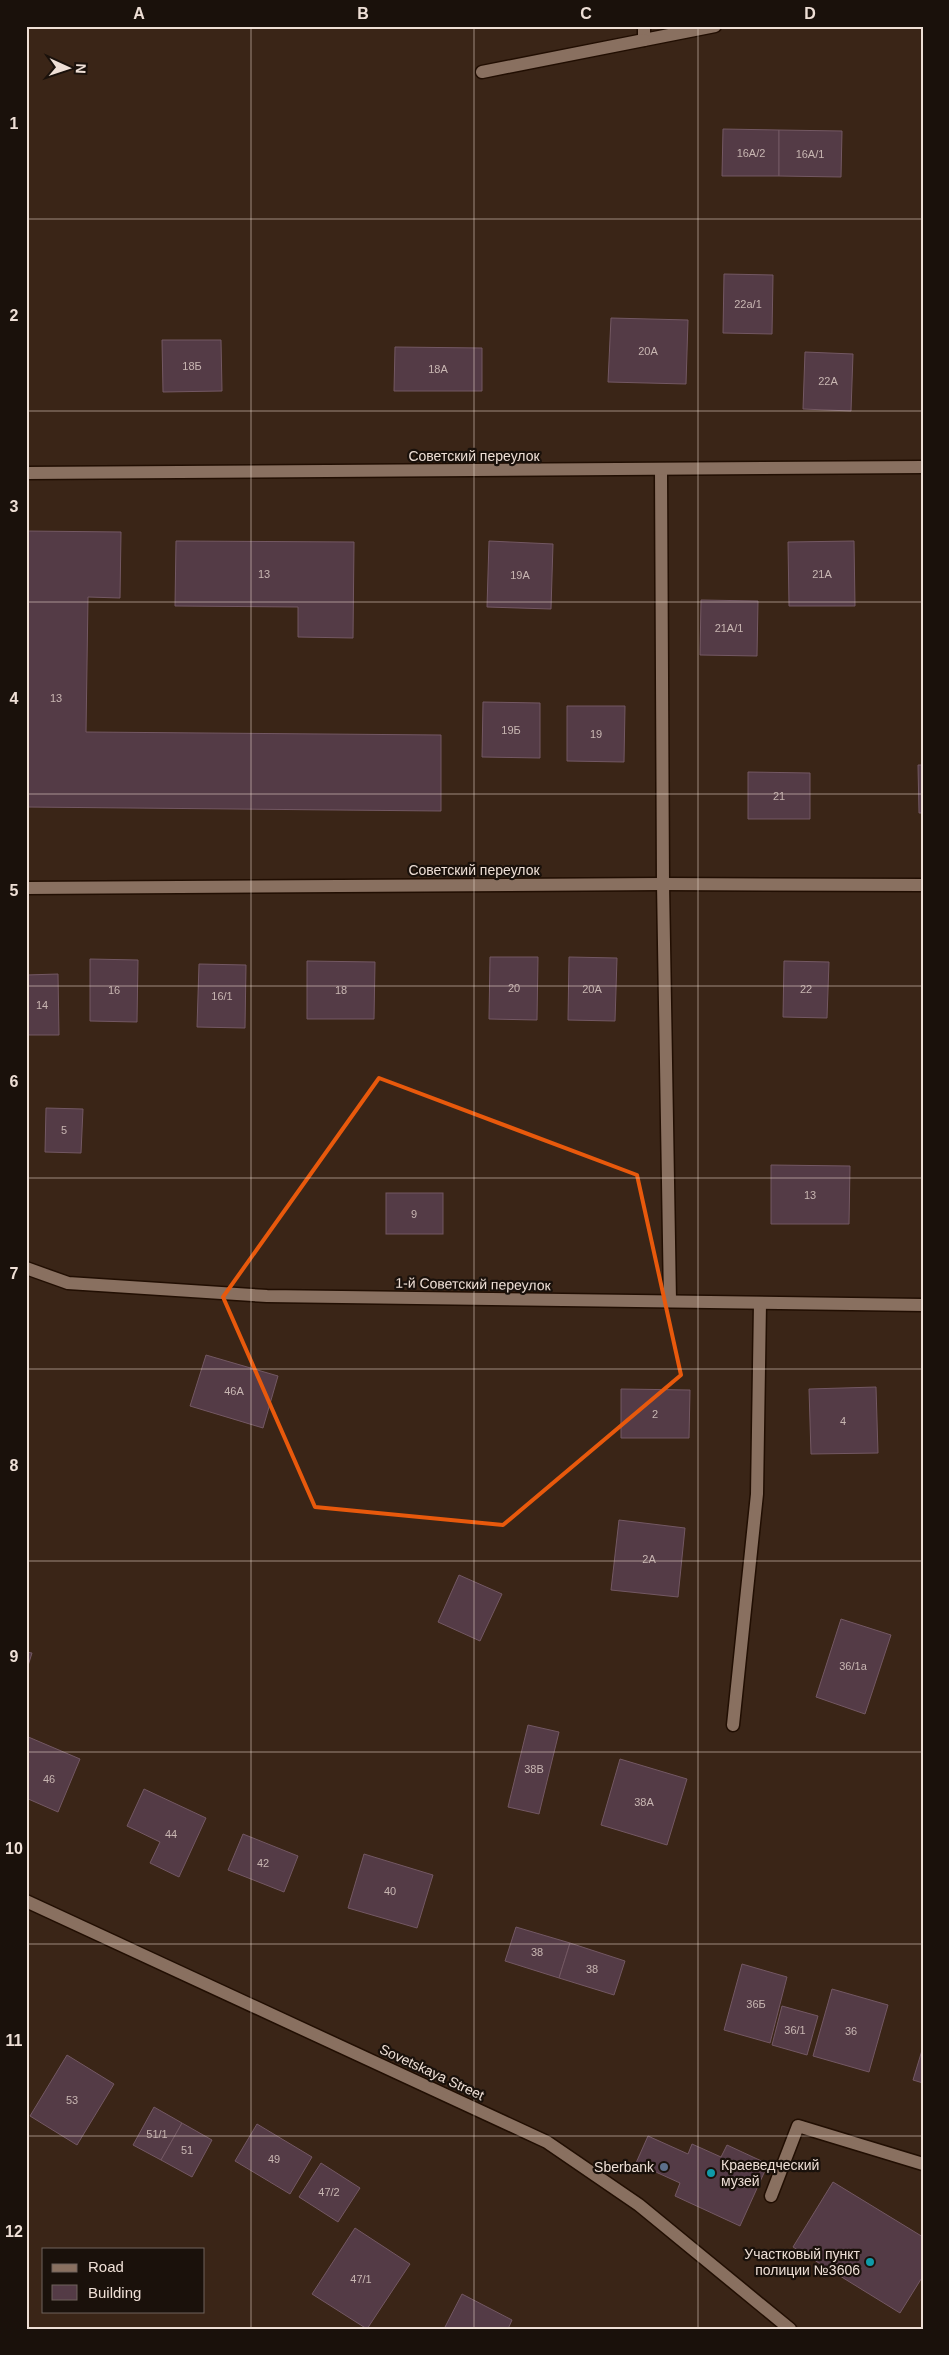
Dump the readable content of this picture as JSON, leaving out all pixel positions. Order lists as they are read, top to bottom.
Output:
{
  "streets": {
    "street": ["Советский переулок", "1-й Советский переулок", "Sovetskaya Street"]
  },
  "places": ["Sberbank", "Краеведческий музей", "Участковый пункт полиции №3606"],
  "house_numbers": [
    "16А/2",
    "16А/1",
    "22а/1",
    "20А",
    "18Б",
    "18А",
    "22А",
    "13",
    "21А",
    "19А",
    "21А/1",
    "13",
    "19Б",
    "19",
    "21",
    "20",
    "20А",
    "22",
    "16",
    "18",
    "16/1",
    "14",
    "5",
    "13",
    "9",
    "46А",
    "2",
    "4",
    "2А",
    "36/1а",
    "38В",
    "46",
    "38А",
    "44",
    "42",
    "40",
    "38",
    "38",
    "36Б",
    "36/1",
    "36",
    "53",
    "51/1",
    "51",
    "49",
    "47/2",
    "47/1"
  ],
  "legend": ["Road", "Building"],
  "north": "right",
  "grid": {
    "columns": [
      "A",
      "B",
      "C",
      "D"
    ],
    "rows": [
      "1",
      "2",
      "3",
      "4",
      "5",
      "6",
      "7",
      "8",
      "9",
      "10",
      "11",
      "12"
    ]
  }
}
